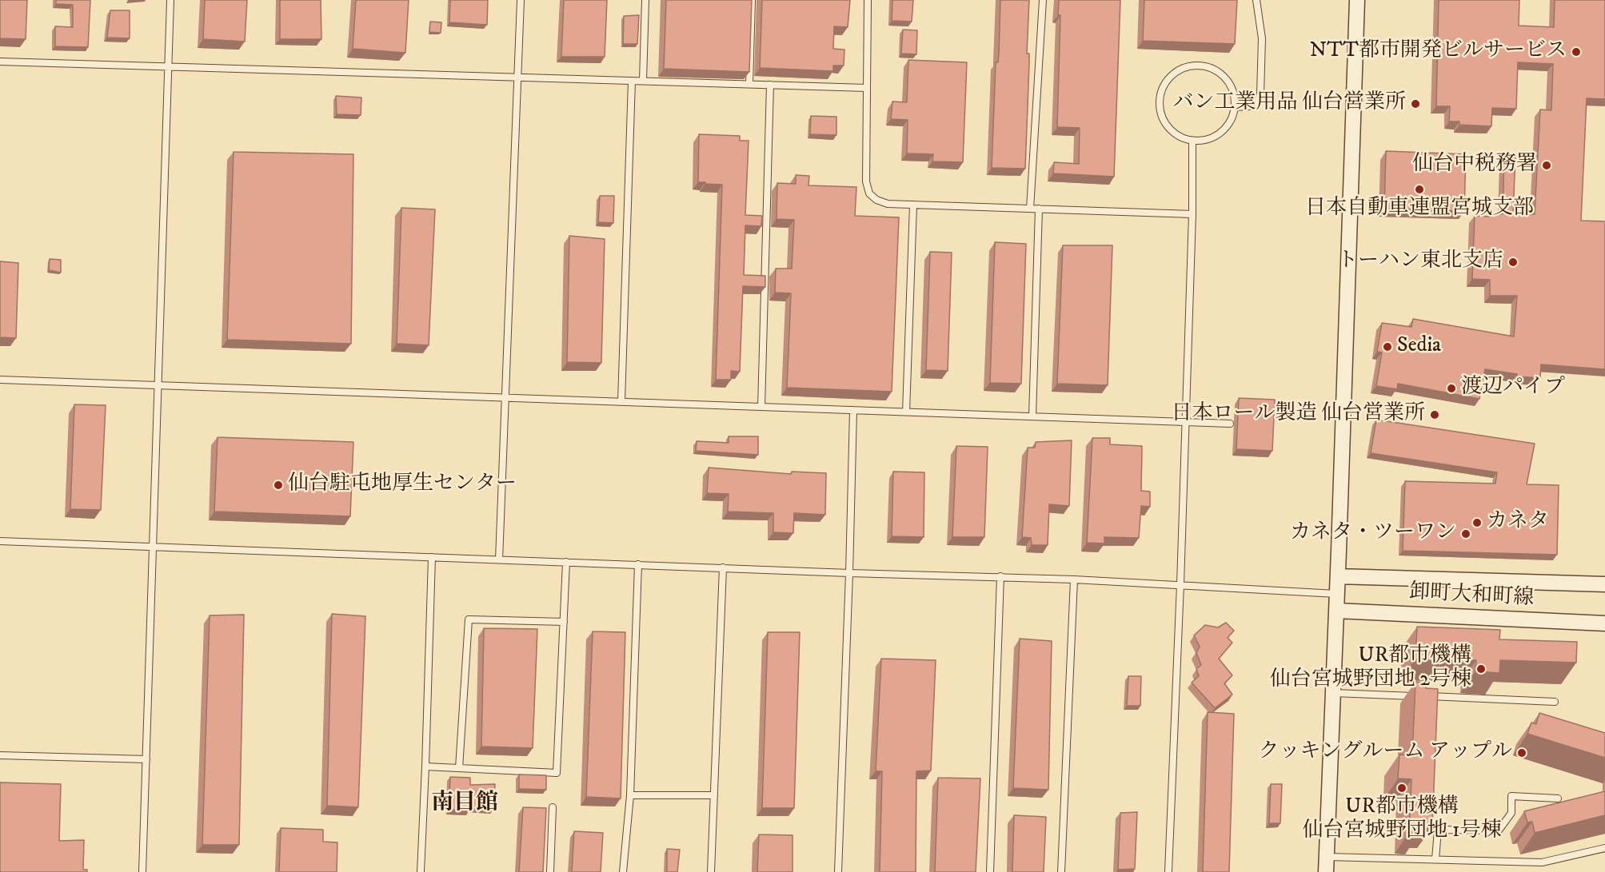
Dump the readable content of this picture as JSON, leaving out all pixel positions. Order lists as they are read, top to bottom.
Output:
{
  "streets": {
    "street": ["卸町大和町線"]
  },
  "districts": ["南目館"],
  "places": [
    "NTT都市開発ビルサービス",
    "バン工業用品 仙台営業所",
    "仙台中税務署",
    "日本自動車連盟宮城支部",
    "トーハン東北支店",
    "Sedia",
    "渡辺パイプ",
    "日本ロール製造 仙台営業所",
    "仙台駐屯地厚生センター",
    "カネタ",
    "カネタ・ツーワン",
    "UR都市機構 仙台宮城野団地 2号棟",
    "クッキングルーム アップル",
    "UR都市機構 仙台宮城野団地 1号棟"
  ]
}
